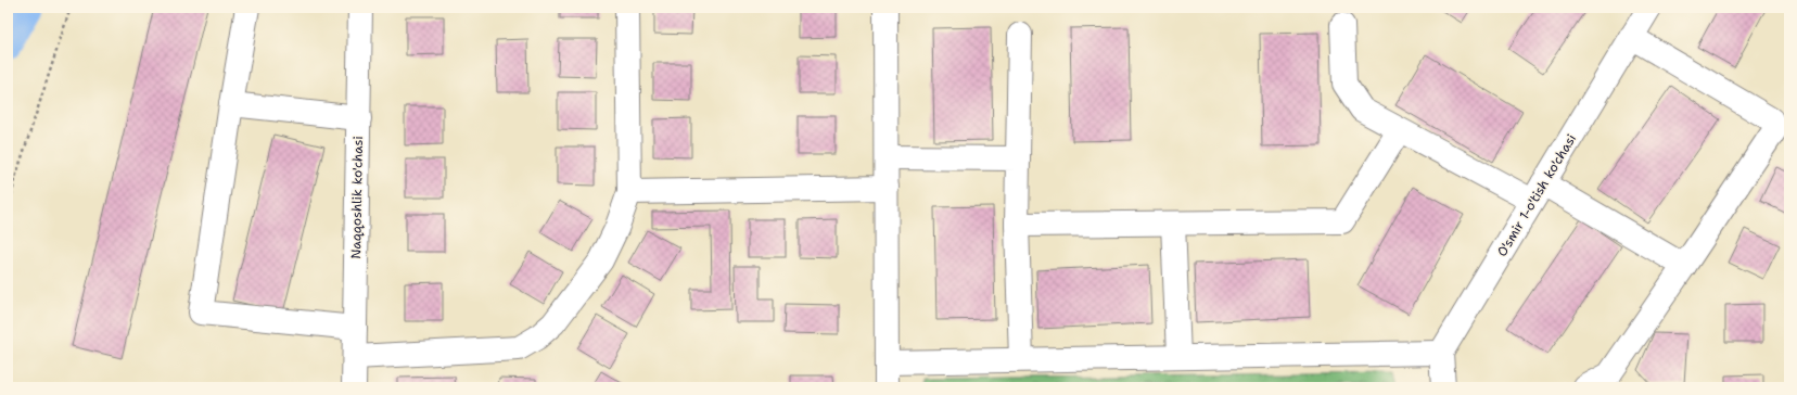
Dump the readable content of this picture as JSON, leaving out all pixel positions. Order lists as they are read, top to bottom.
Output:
{
  "streets": {
    "street": ["O'smir 1-o'tish ko'chasi", "Naqqoshlik ko'chasi"]
  }
}
